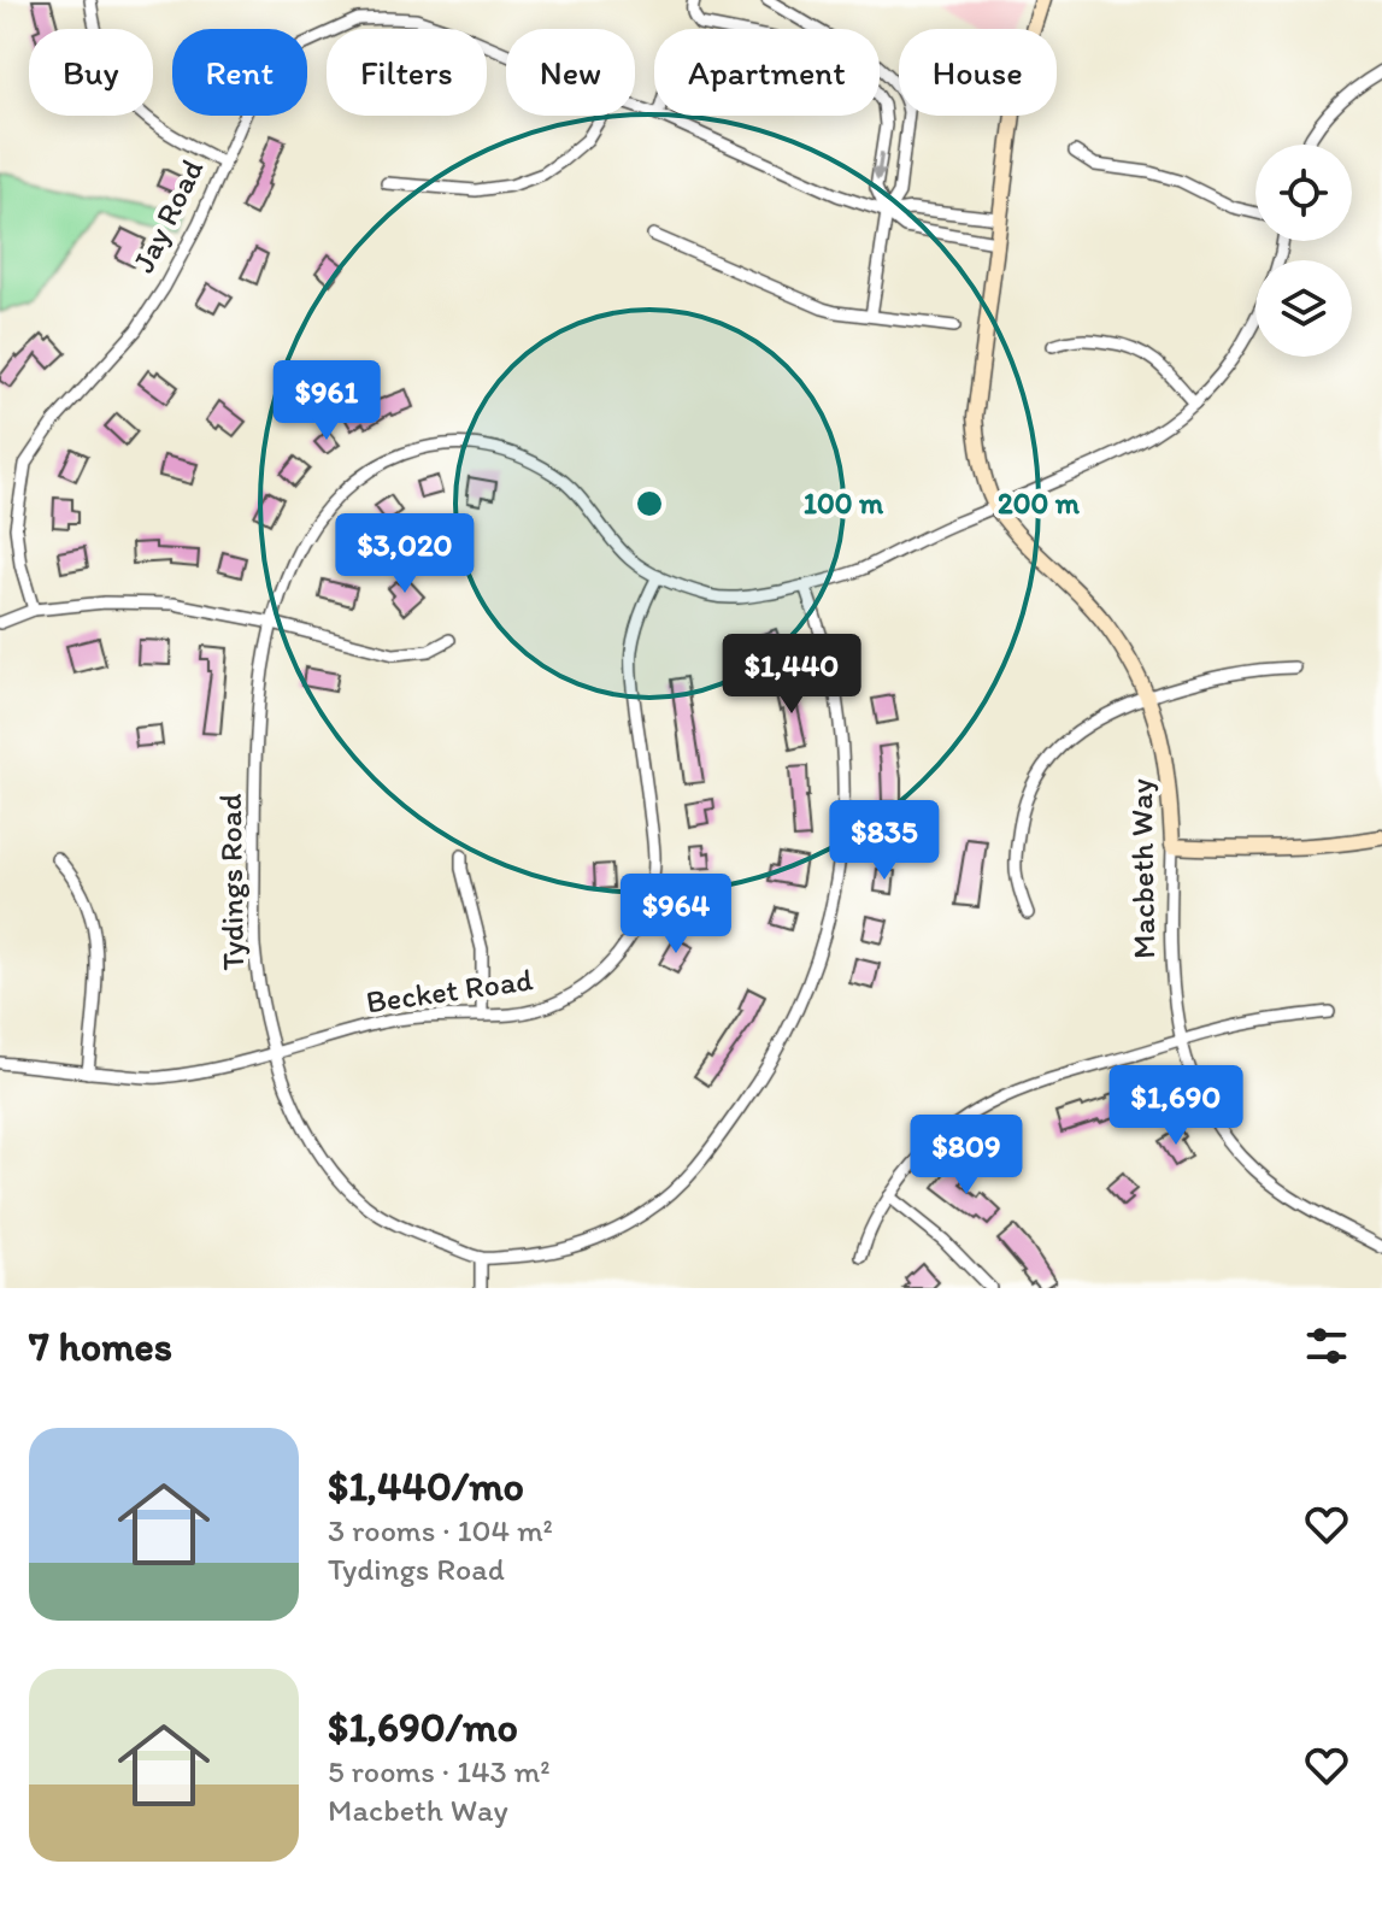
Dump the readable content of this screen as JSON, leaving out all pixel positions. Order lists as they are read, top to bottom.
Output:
{
  "streets": {
    "street": [
      "Jay Road",
      "Macbeth Way",
      "Tydings Road",
      "Becket Road"
    ]
  },
  "crossings": [
    ["Jay Road", "Macbeth Way"],
    ["Macbeth Way", "Tydings Road"],
    ["Tydings Road", "Becket Road"]
  ],
  "page": {
    "chip": [
      "Buy",
      "Rent",
      "Filters",
      "New",
      "Apartment",
      "House"
    ],
    "price": [
      "$961",
      "$3,020",
      "$1,440",
      "$835",
      "$964",
      "$1,690",
      "$809"
    ],
    "heading": "7 homes",
    "list": [
      {
        "name": "$1,440/mo",
        "note": "3 rooms · 104 m² · Tydings Road"
      },
      {
        "name": "$1,690/mo",
        "note": "5 rooms · 143 m² · Macbeth Way"
      }
    ]
  },
  "rings": ["100 m", "200 m"]
}
